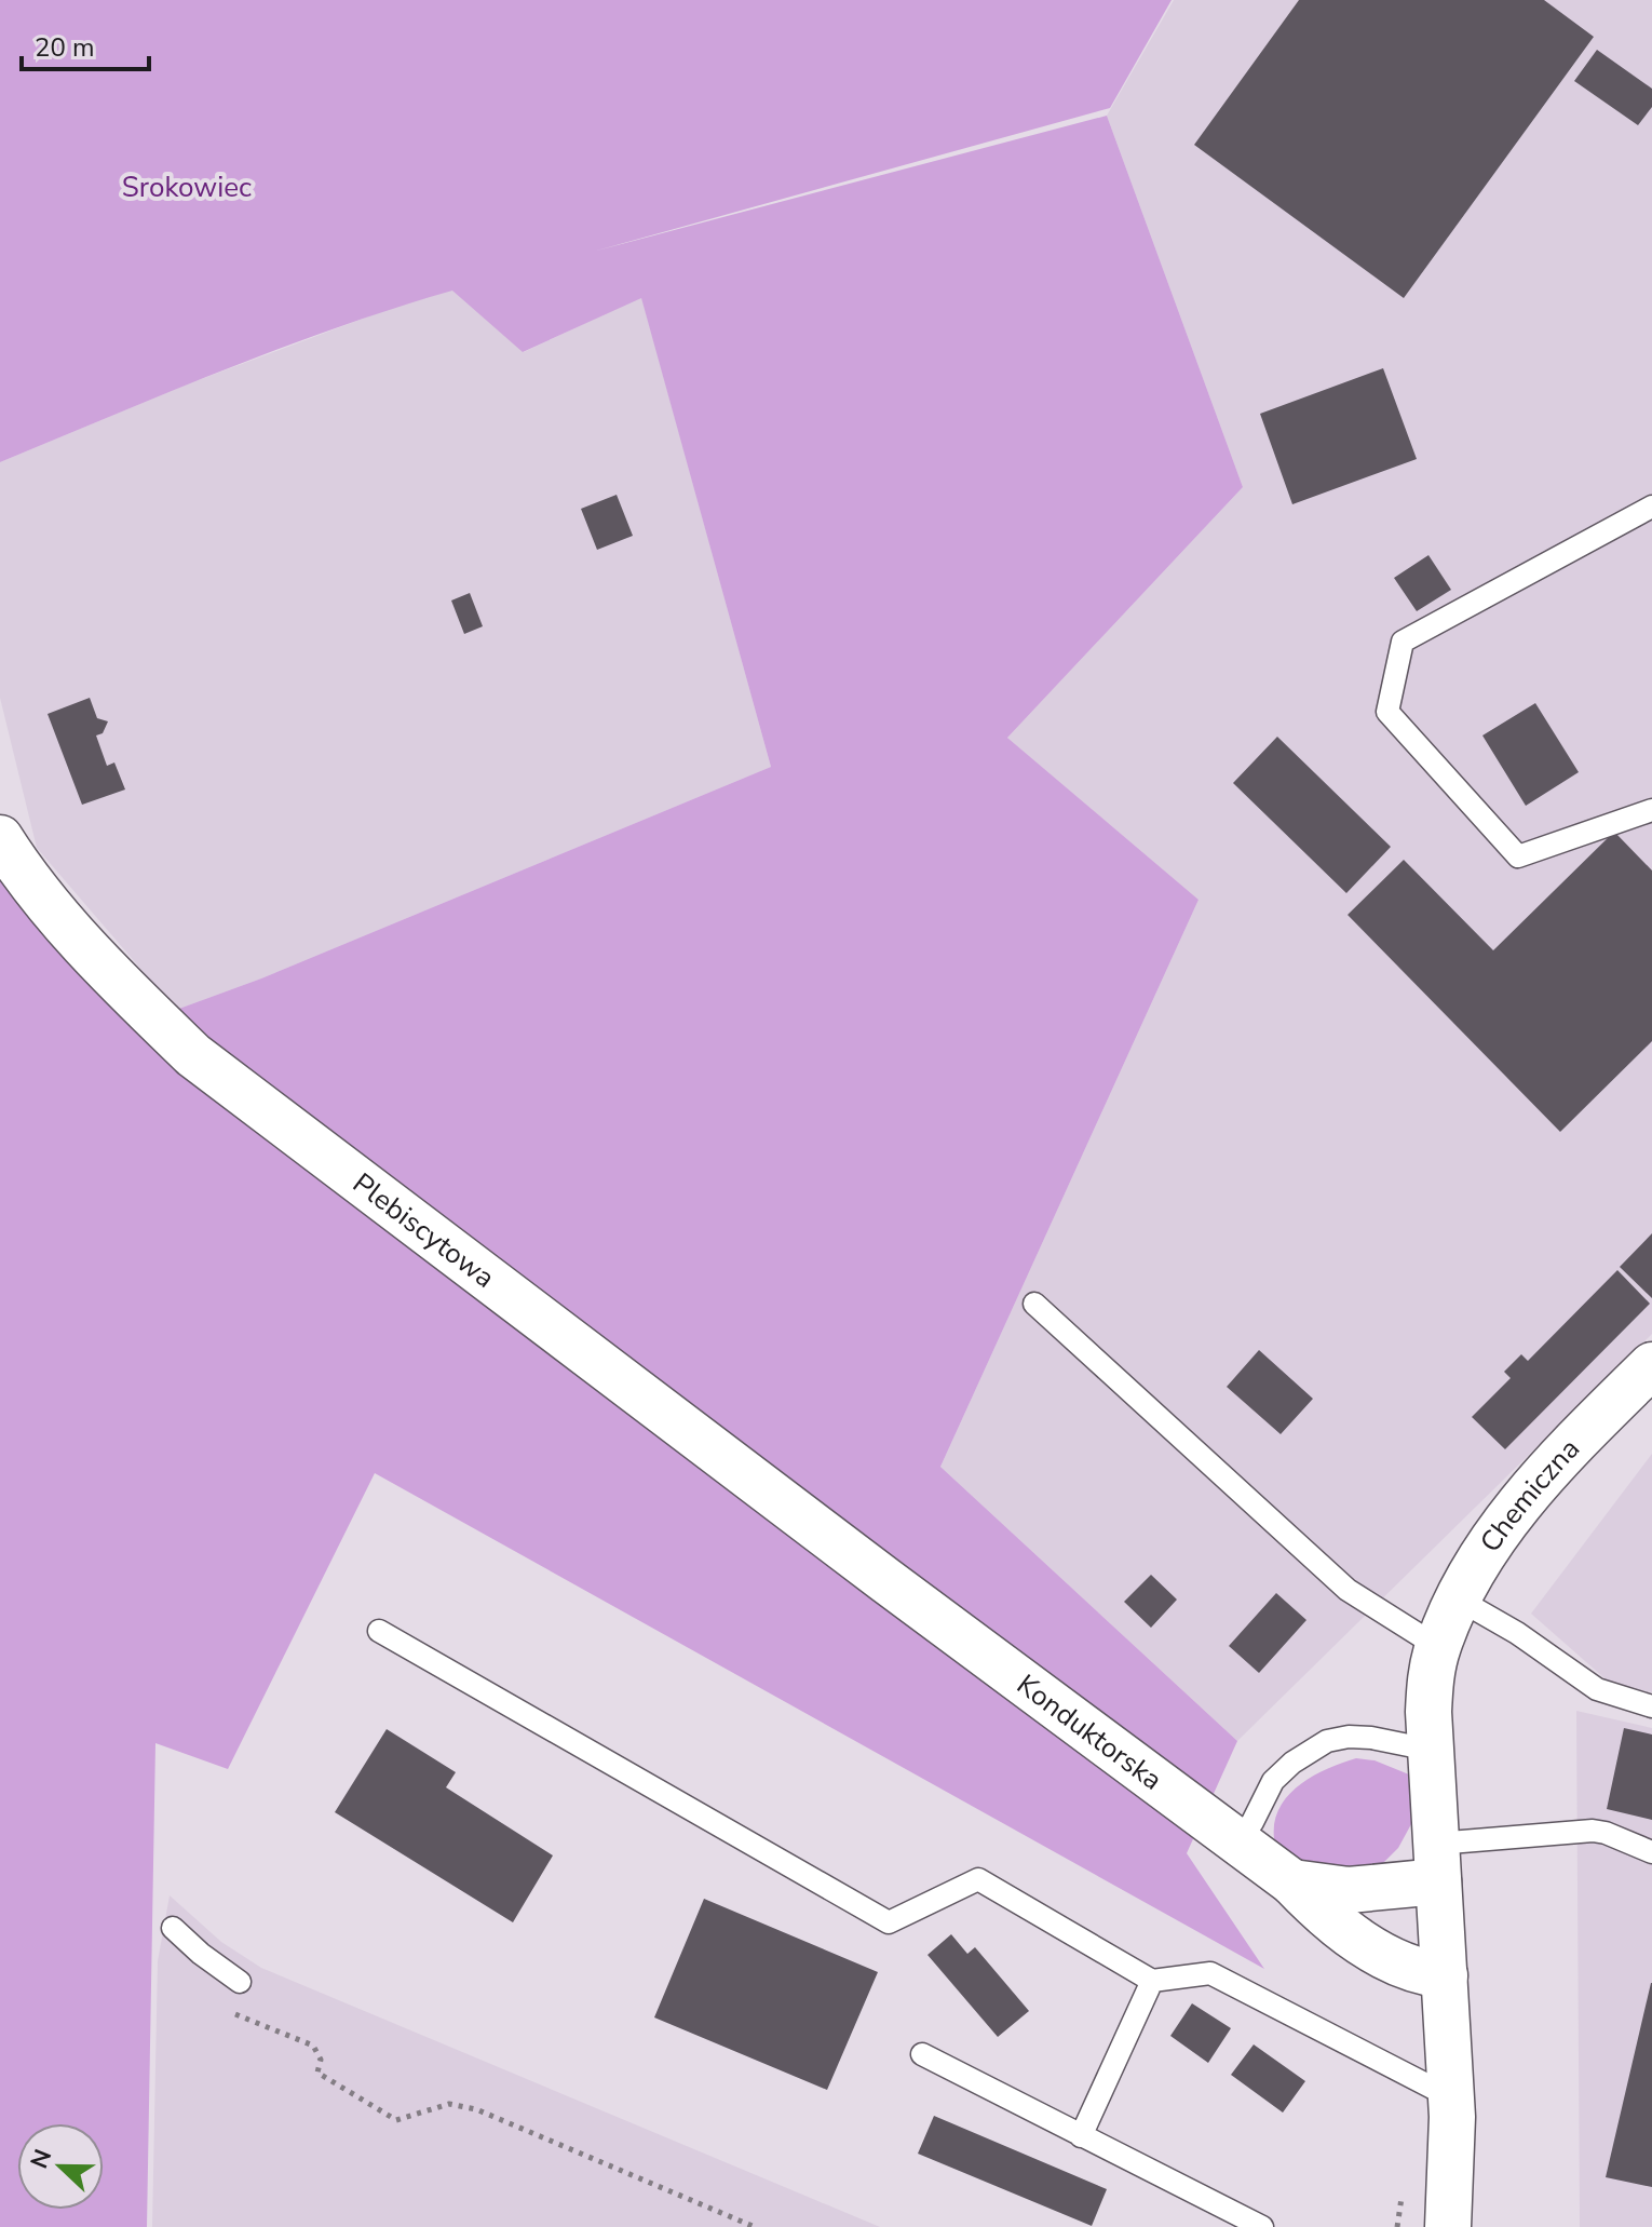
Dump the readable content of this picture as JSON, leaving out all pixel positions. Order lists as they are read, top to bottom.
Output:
{
  "streets": {
    "street": ["Plebiscytowa", "Chemiczna", "Konduktorska"]
  },
  "crossings": [
    ["Plebiscytowa", "Konduktorska"]
  ],
  "parks": ["Srokowiec"],
  "scale_bar": "20 m",
  "north": "left"
}
